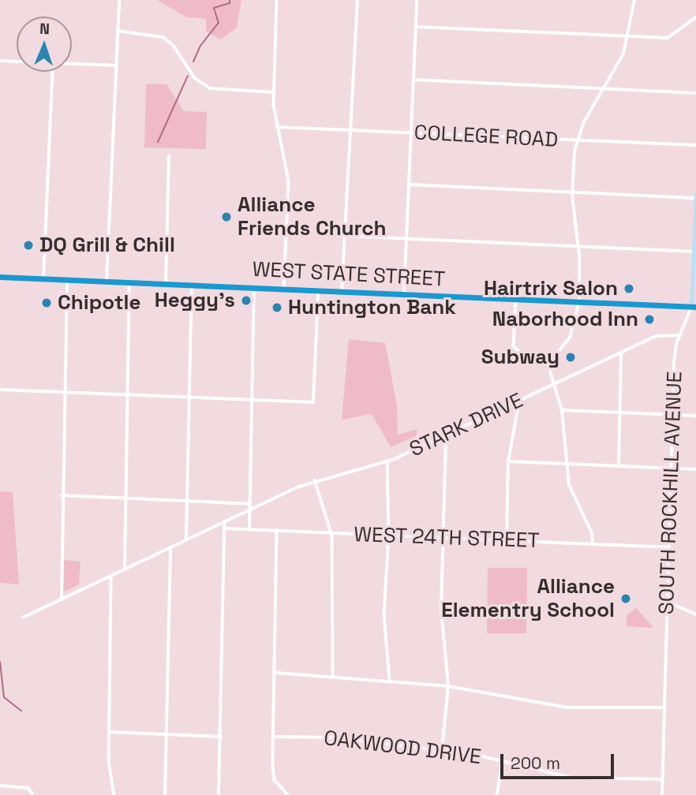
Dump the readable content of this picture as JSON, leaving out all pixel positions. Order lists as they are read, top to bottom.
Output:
{
  "streets": {
    "highway": ["WEST STATE STREET"],
    "street": [
      "COLLEGE ROAD",
      "STARK DRIVE",
      "SOUTH ROCKHILL AVENUE",
      "WEST 24TH STREET",
      "OAKWOOD DRIVE"
    ]
  },
  "crossings": [
    ["WEST STATE STREET", "SOUTH ROCKHILL AVENUE"],
    ["STARK DRIVE", "SOUTH ROCKHILL AVENUE"],
    ["SOUTH ROCKHILL AVENUE", "WEST 24TH STREET"],
    ["SOUTH ROCKHILL AVENUE", "OAKWOOD DRIVE"]
  ],
  "places": [
    "Alliance Friends Church",
    "DQ Grill & Chill",
    "Hairtrix Salon",
    "Heggy's",
    "Chipotle",
    "Huntington Bank",
    "Naborhood Inn",
    "Subway",
    "Alliance Elementry School"
  ],
  "scale_bar": "200 m",
  "north": "top"
}
